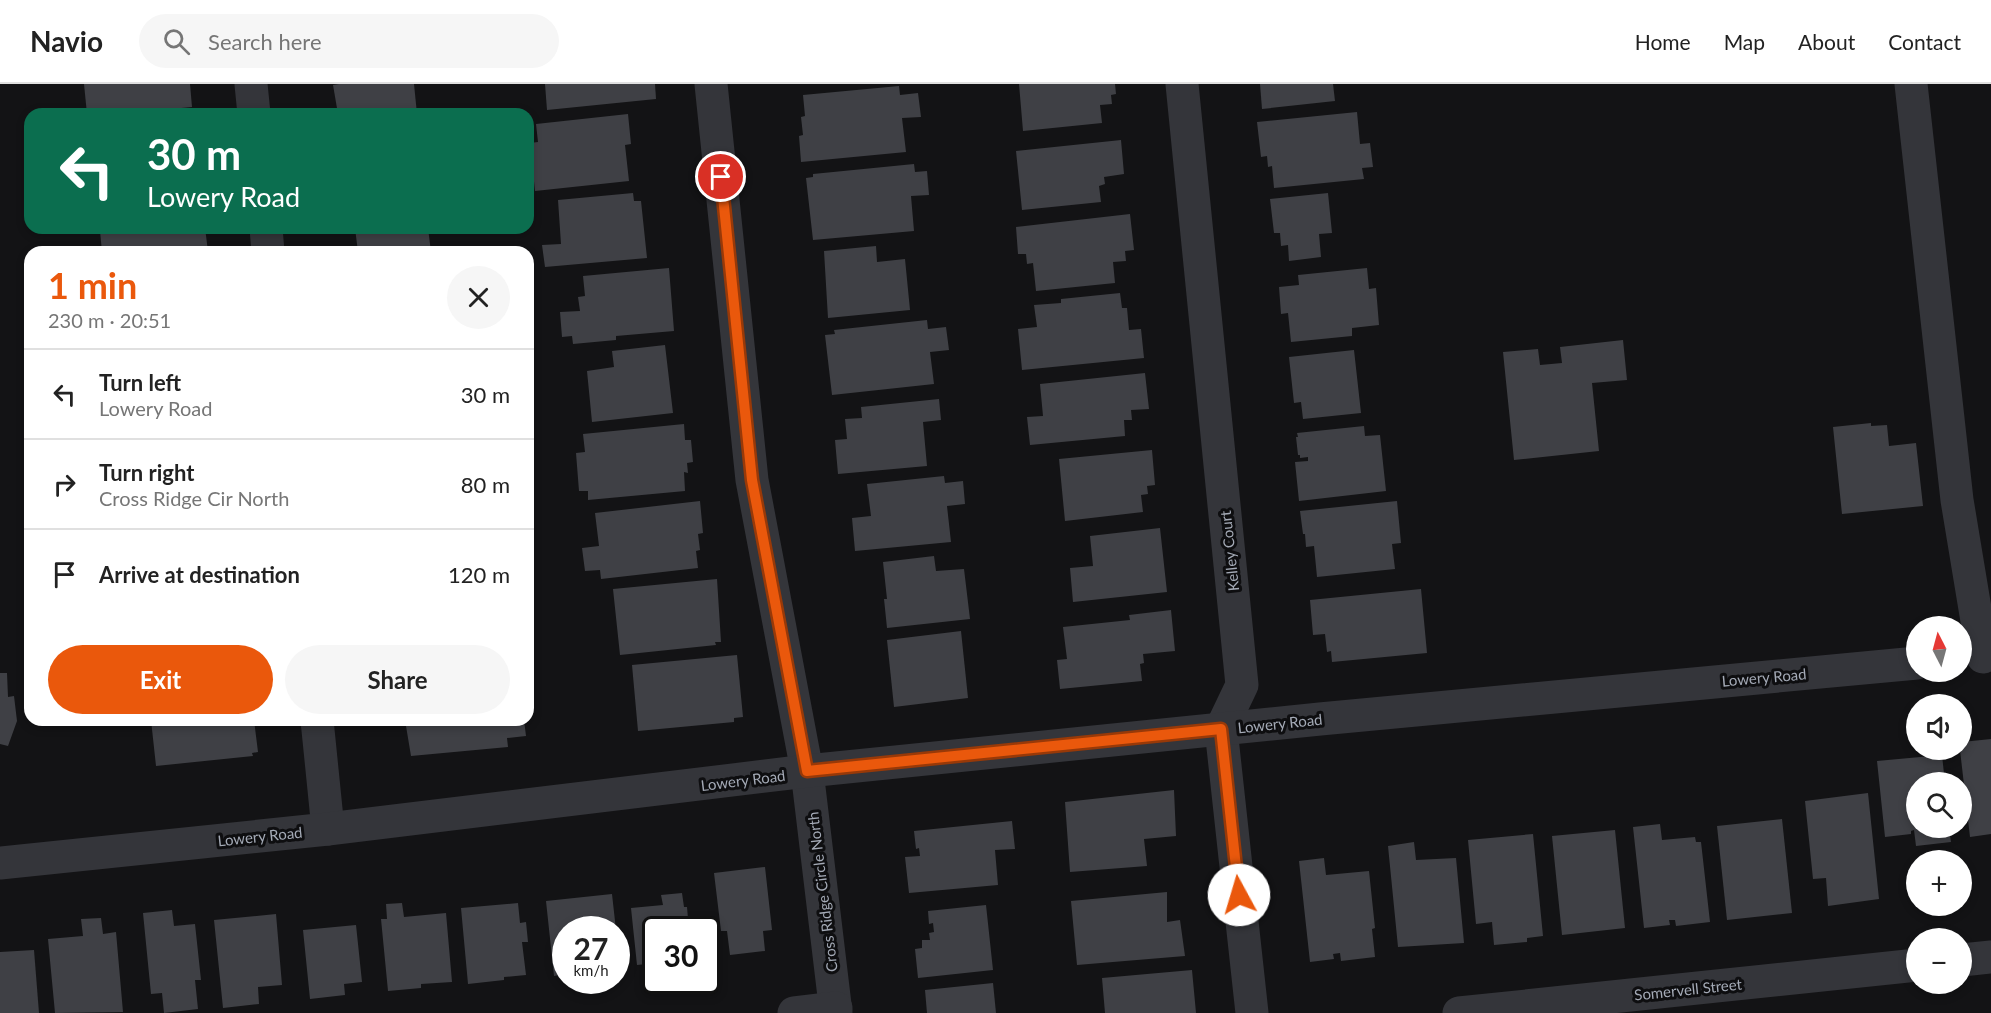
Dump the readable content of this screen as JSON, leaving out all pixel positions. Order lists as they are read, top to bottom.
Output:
{
  "streets": {
    "street": [
      "Kelley Court",
      "Lowery Road",
      "Cross Ridge Circle North",
      "Somervell Street"
    ]
  },
  "crossings": [
    ["Kelley Court", "Lowery Road"],
    ["Lowery Road", "Cross Ridge Circle North"]
  ],
  "north": "top",
  "page": {
    "header": "Navio",
    "search": "Search here",
    "nav": [
      "Home",
      "Map",
      "About",
      "Contact"
    ],
    "turn": ["30 m", "Lowery Road"],
    "heading": ["1 min", "230 m · 20:51"],
    "list": [
      {
        "name": "Turn left",
        "note": "Lowery Road",
        "value": "30 m"
      },
      {
        "name": "Turn right",
        "note": "Cross Ridge Cir North",
        "value": "80 m"
      },
      {
        "name": "Arrive at destination",
        "value": "120 m"
      }
    ],
    "map_buttons": ["+", "−"],
    "buttons": ["Exit", "Share"],
    "speed": "27 km/h",
    "limit": "30"
  }
}
